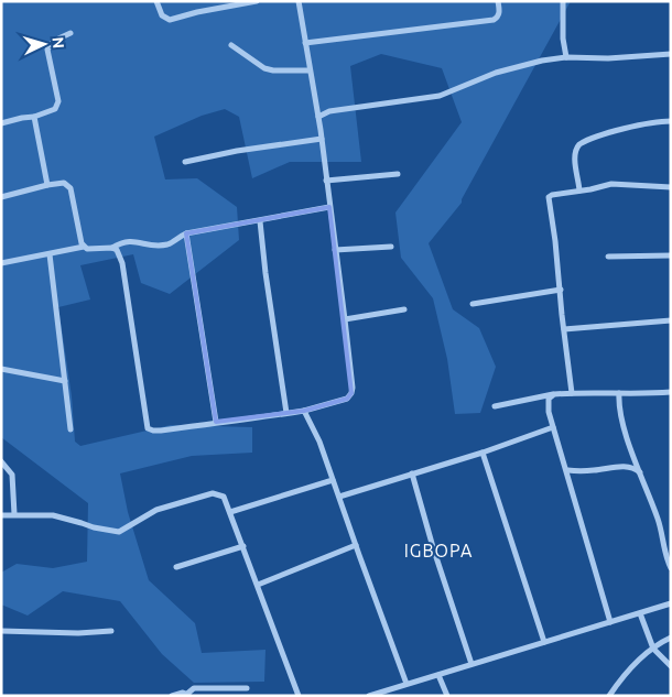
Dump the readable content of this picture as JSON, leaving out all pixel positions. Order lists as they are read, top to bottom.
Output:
{
  "districts": ["IGBOPA"],
  "north": "right"
}
